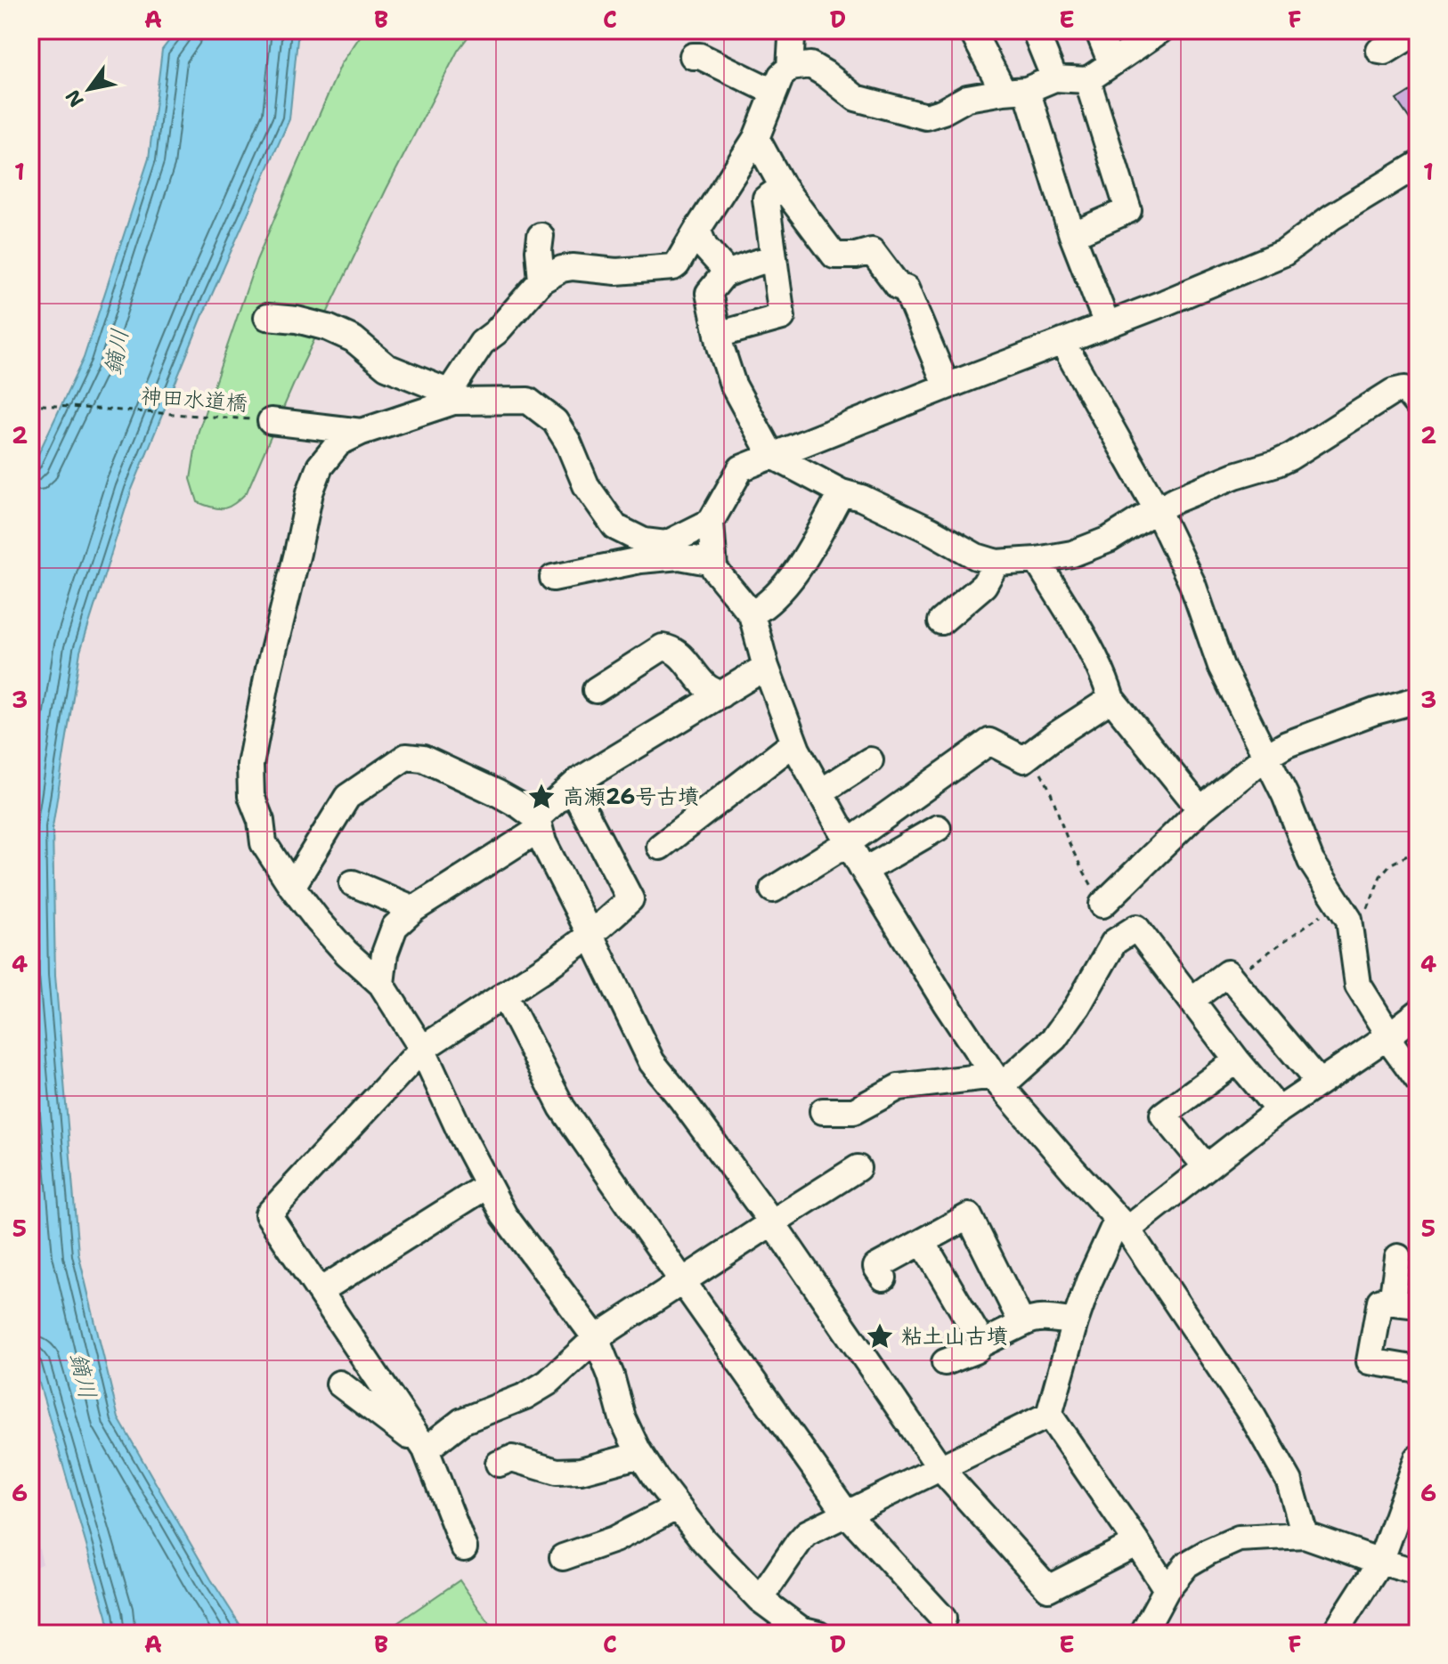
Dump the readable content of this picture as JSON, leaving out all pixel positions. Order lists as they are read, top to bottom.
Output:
{
  "streets": {
    "path": ["神田水道橋"]
  },
  "water": ["鏑川"],
  "places": {
    "place": ["高瀬26号古墳", "粘土山古墳"]
  },
  "north": "bottom left",
  "grid": {
    "columns": [
      "A",
      "B",
      "C",
      "D",
      "E",
      "F"
    ],
    "rows": [
      "1",
      "2",
      "3",
      "4",
      "5",
      "6"
    ]
  }
}
